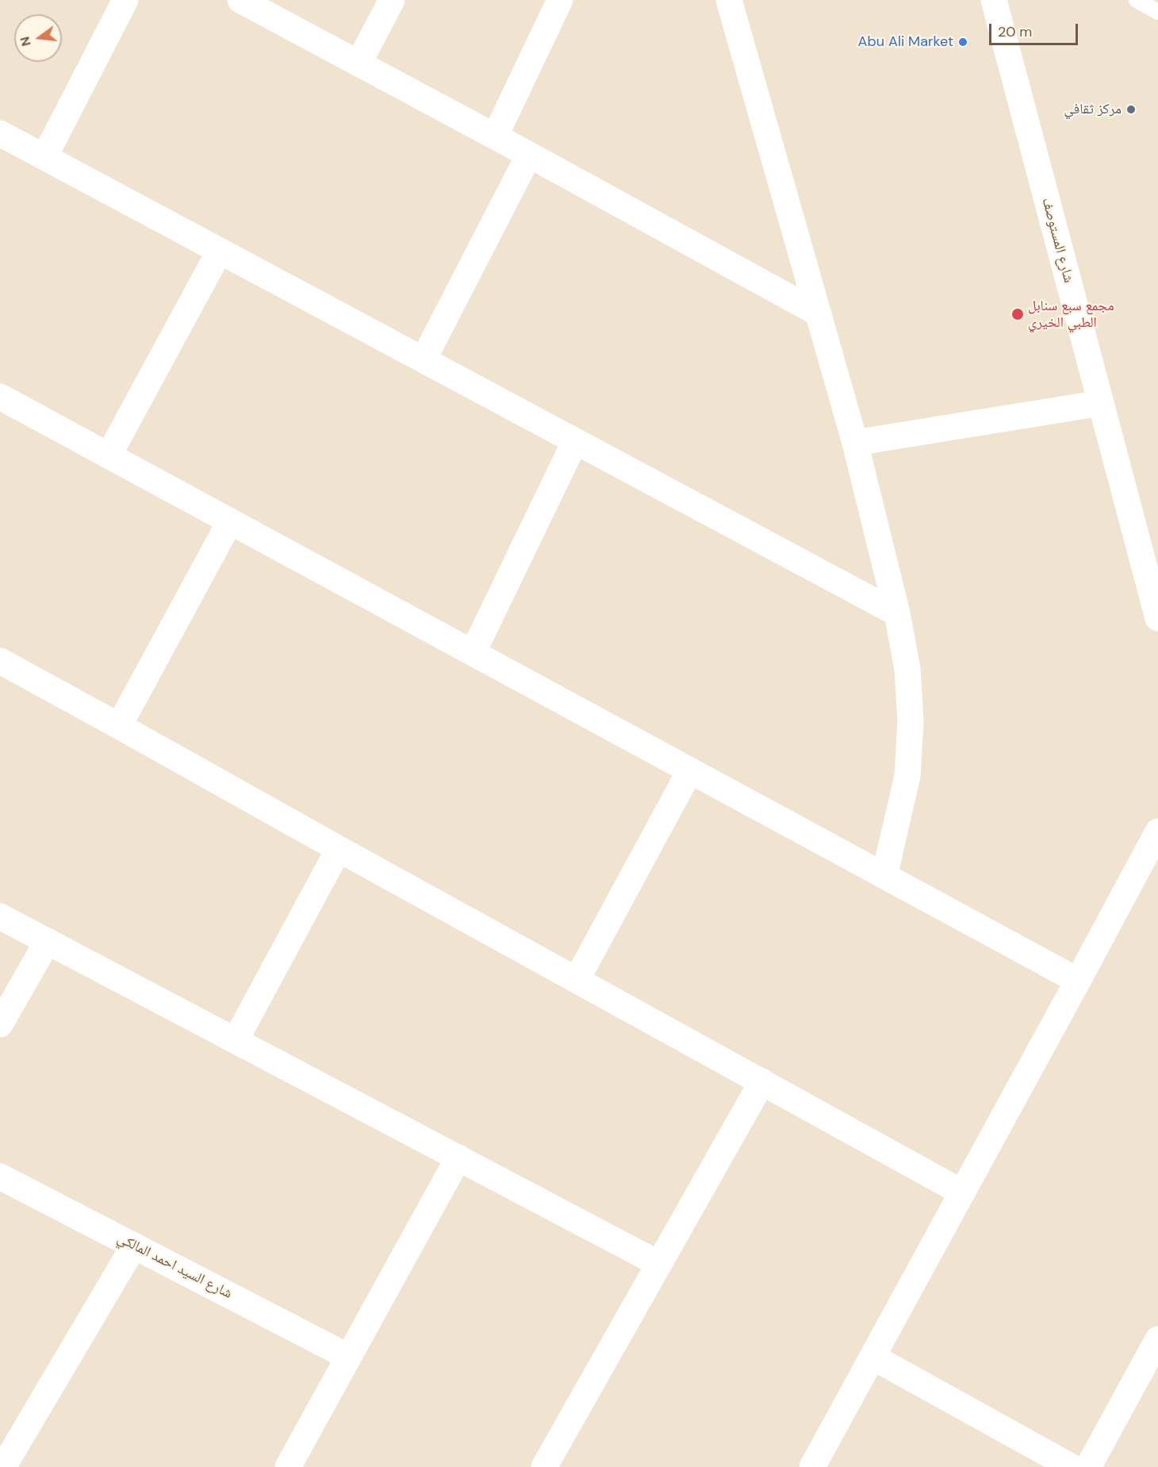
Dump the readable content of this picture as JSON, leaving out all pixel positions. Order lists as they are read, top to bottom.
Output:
{
  "streets": {
    "street": ["شارع المستوصف", "شارع السيد احمد المالكي"]
  },
  "places": ["Abu Ali Market", "مركز ثقافي", "مجمع سبع سنابل الطبي الخيري"],
  "scale_bar": "20 m",
  "north": "left"
}
